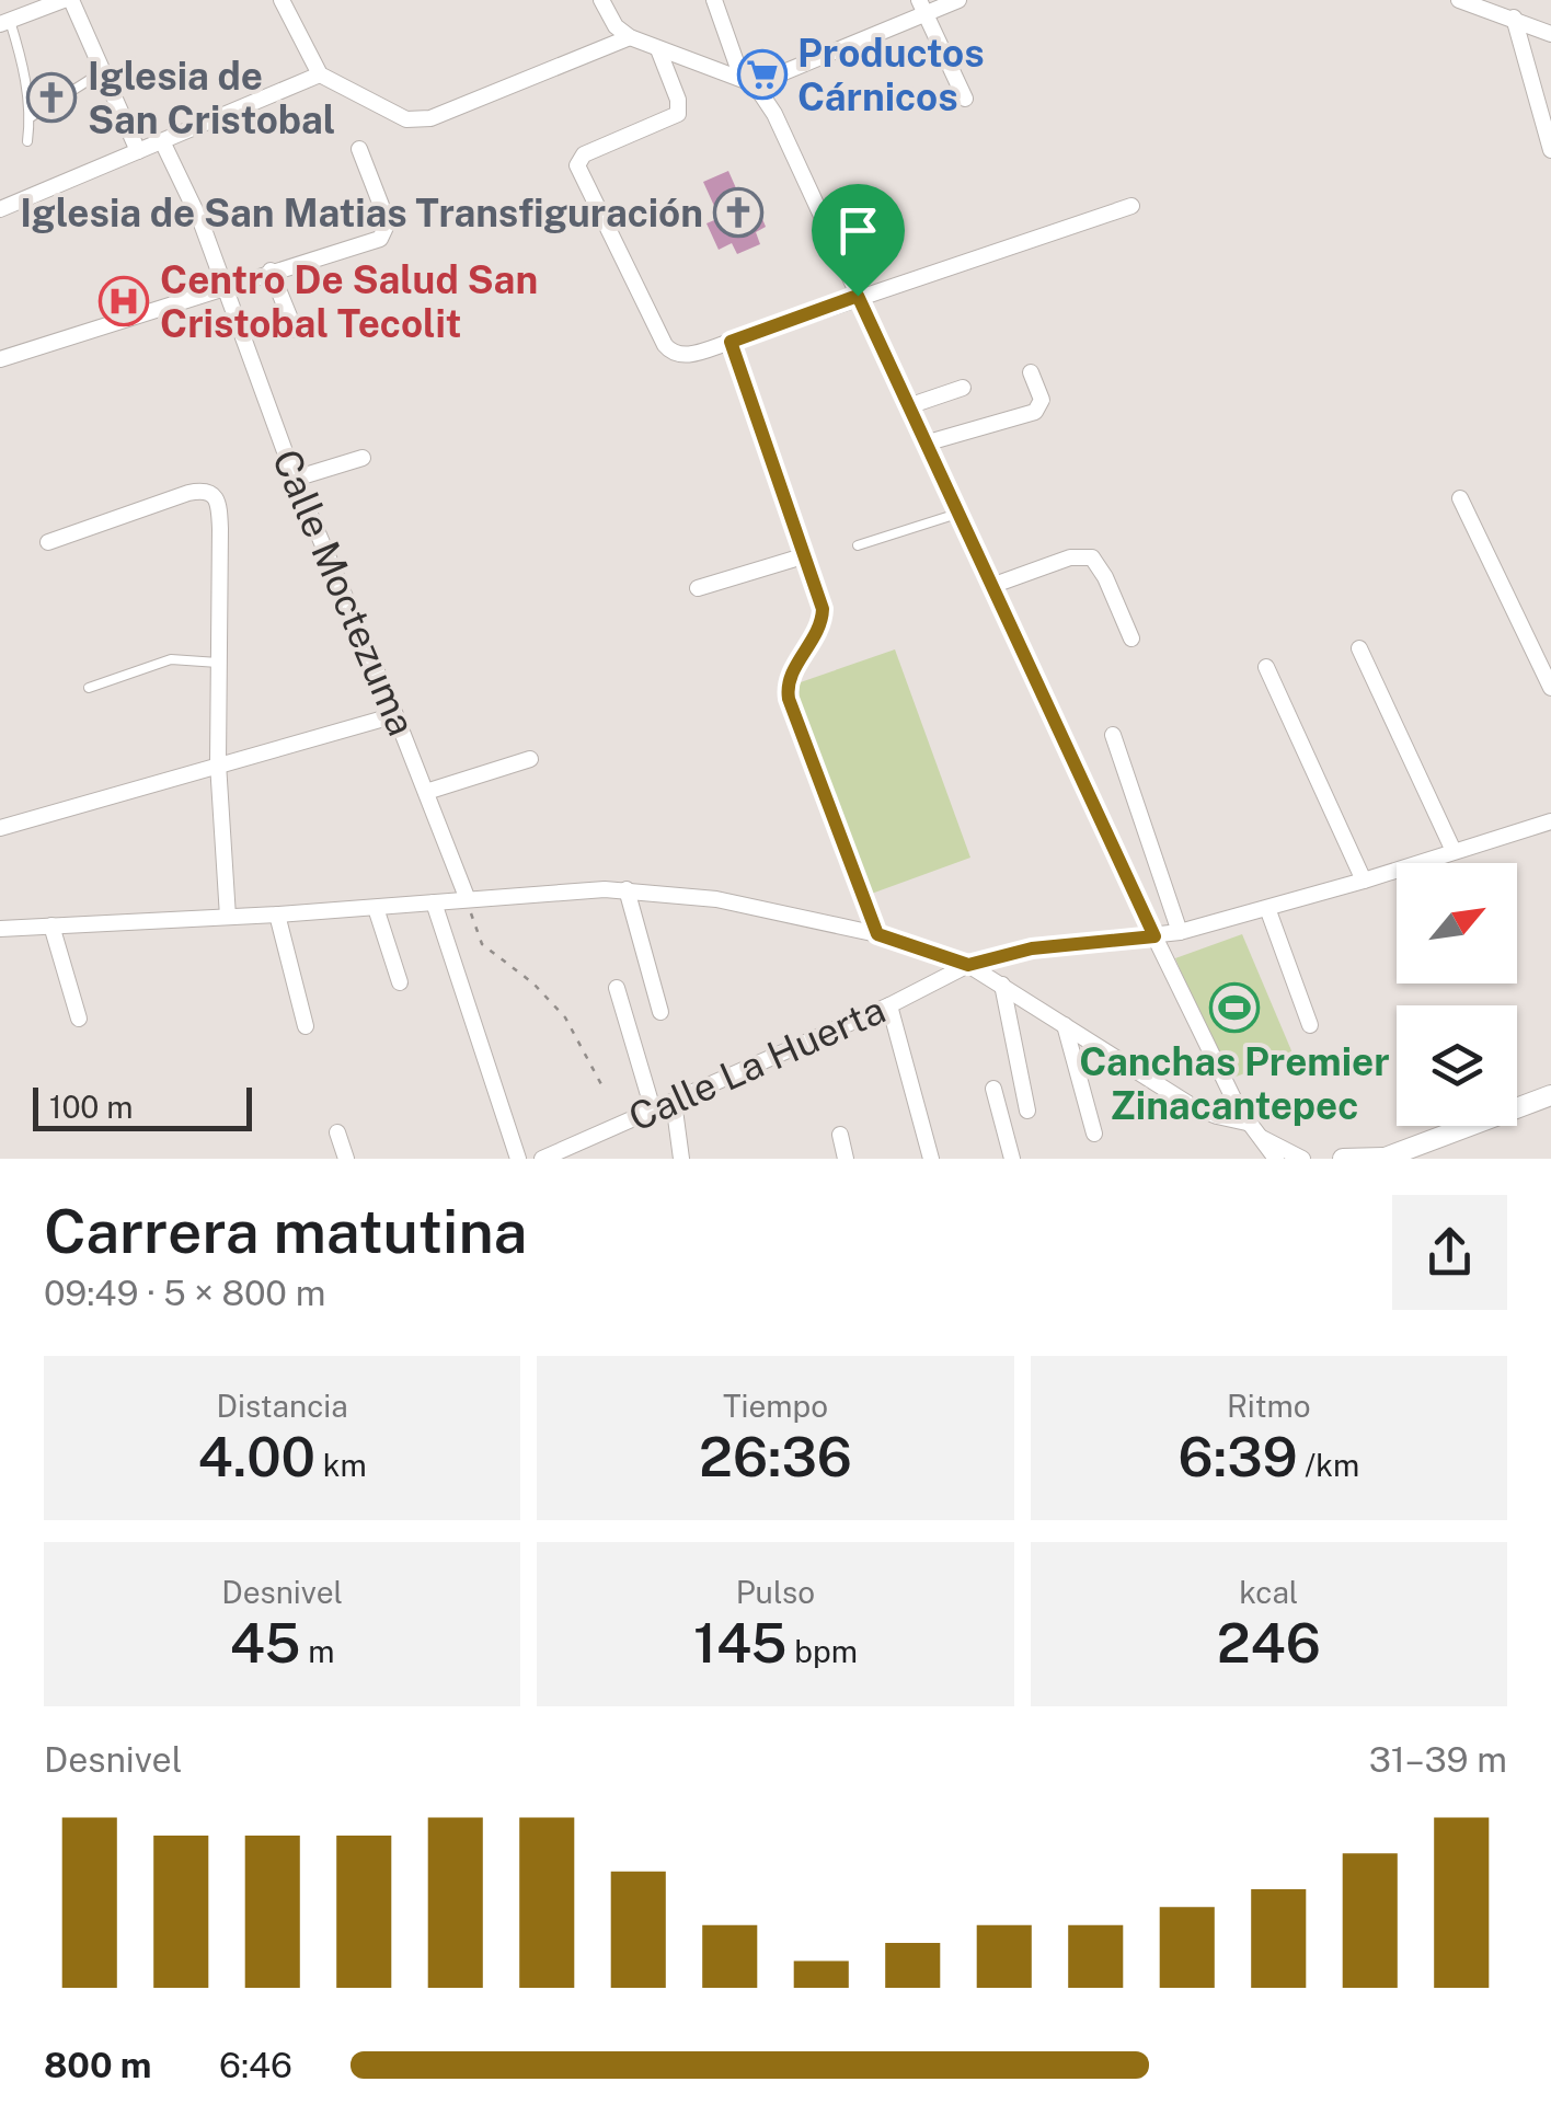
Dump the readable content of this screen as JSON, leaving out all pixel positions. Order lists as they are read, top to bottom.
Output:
{
  "streets": {
    "street": ["Calle Moctezuma", "Calle La Huerta"]
  },
  "places": {
    "supermarket": ["Productos Cárnicos"],
    "church": ["Iglesia de San Cristobal", "Iglesia de San Matias Transfiguración"],
    "hospital": ["Centro De Salud San Cristobal Tecolit"],
    "sports": ["Canchas Premier Zinacantepec"]
  },
  "scale_bar": "100 m",
  "north": "top right",
  "page": {
    "scale": "100 m",
    "heading": ["Carrera matutina", "09:49 · 5 × 800 m"],
    "stats": [
      ["Distancia", "4.00 km"],
      ["Tiempo", "26:36"],
      ["Ritmo", "6:39 /km"],
      ["Desnivel", "45 m"],
      ["Pulso", "145 bpm"],
      ["kcal", "246"]
    ],
    "chart": ["Desnivel", "31–39 m"],
    "list": [
      {
        "name": "800 m",
        "note": "6:46"
      }
    ]
  }
}
